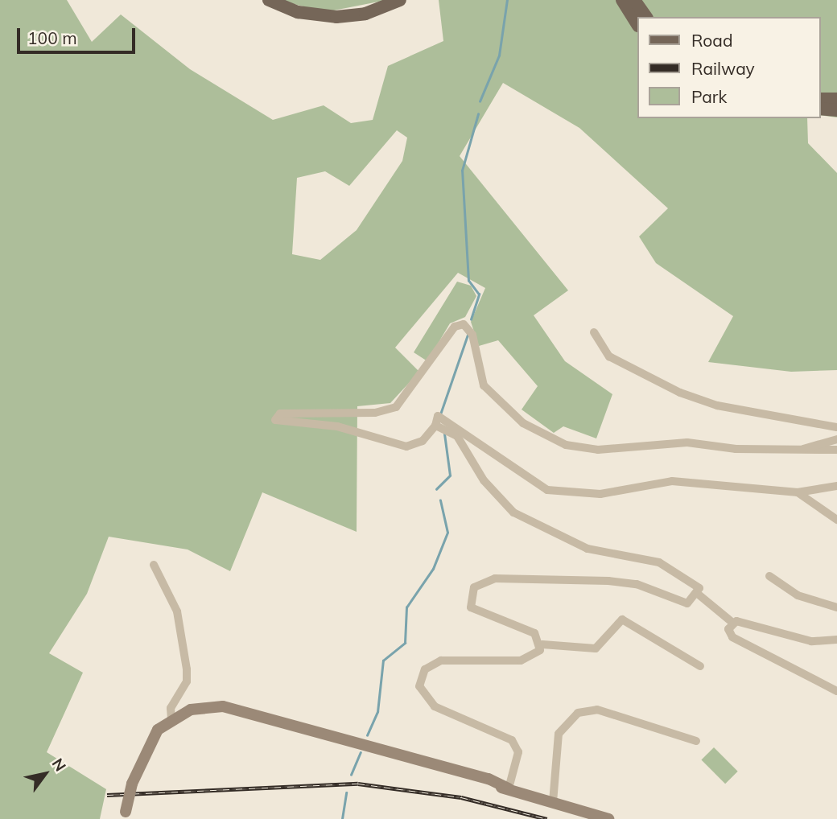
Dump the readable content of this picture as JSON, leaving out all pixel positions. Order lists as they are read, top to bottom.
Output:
{
  "legend": ["Road", "Railway", "Park"],
  "scale_bar": "100 m",
  "north": "top right"
}
